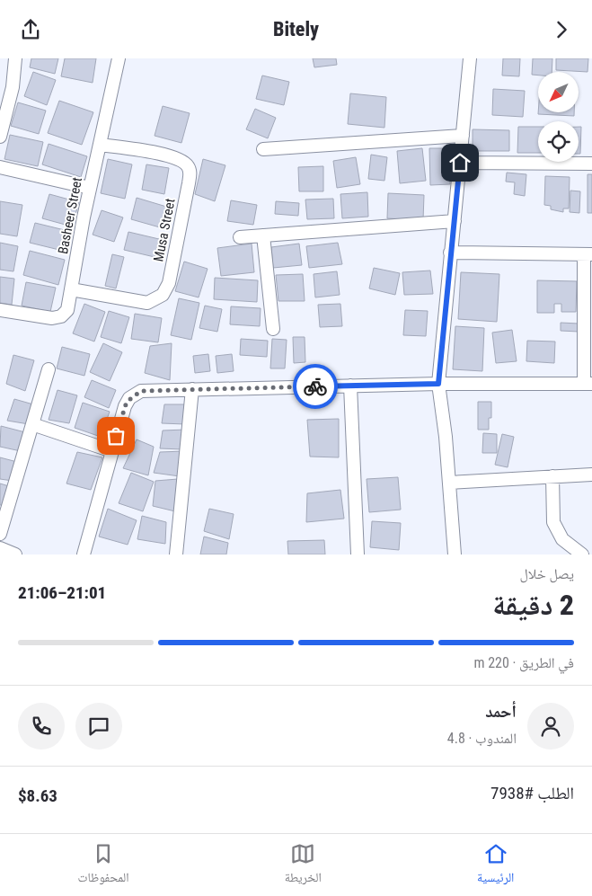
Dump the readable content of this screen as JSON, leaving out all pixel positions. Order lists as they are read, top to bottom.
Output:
{
  "streets": {
    "street": ["Basheer Street", "Musa Street"]
  },
  "crossings": [
    ["Basheer Street", "Musa Street"]
  ],
  "north": "bottom left",
  "page": {
    "header": "Bitely",
    "heading": ["2 دقيقة", "يصل خلال", "21:01–21:06"],
    "panel": [
      "أحمد",
      "المندوب · 4.8",
      "الطلب #7938",
      "$8.63"
    ],
    "bar": "في الطريق · 220 m",
    "tabs": ["الرئيسية", "الخريطة", "المحفوظات"]
  }
}
